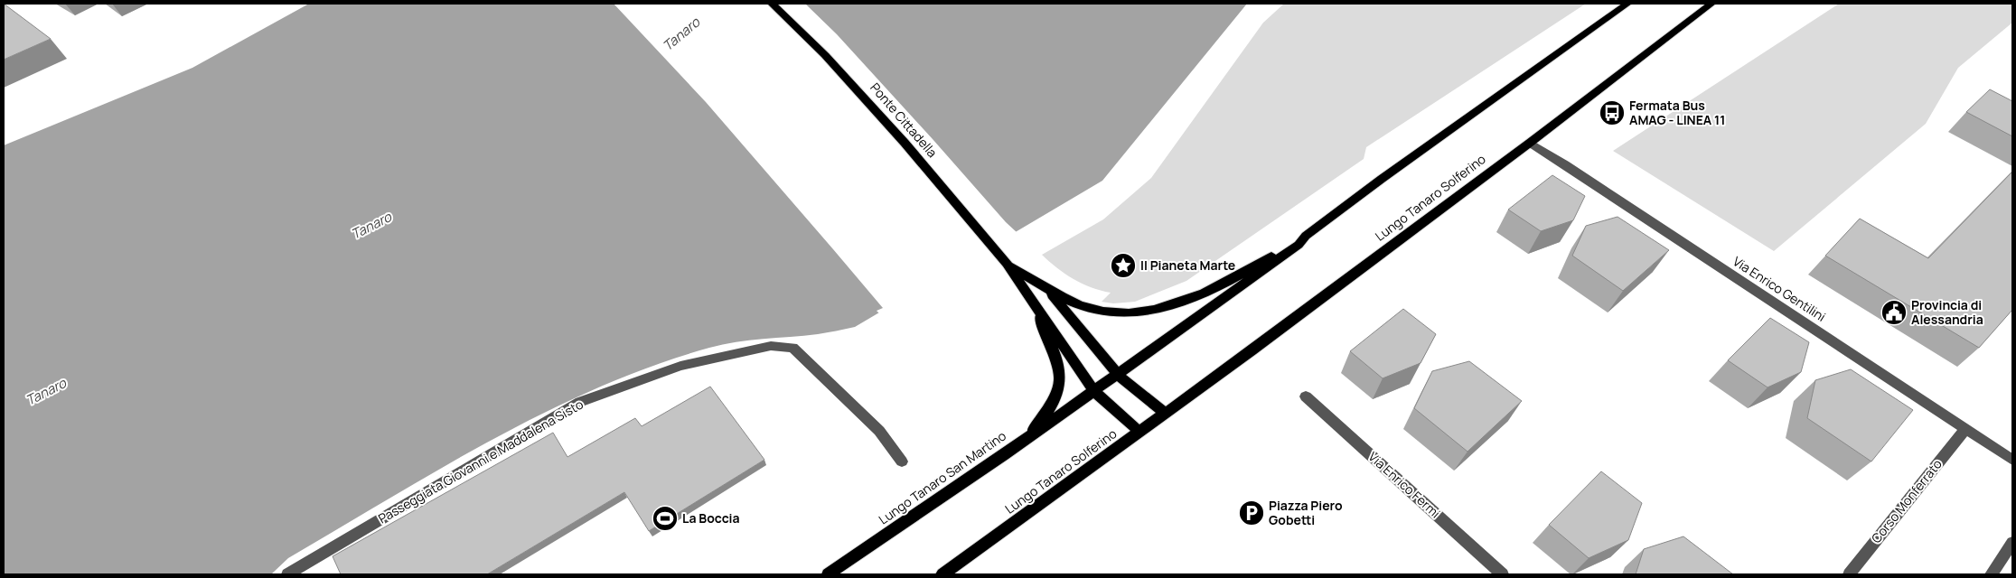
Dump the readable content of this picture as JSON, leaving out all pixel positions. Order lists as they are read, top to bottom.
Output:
{
  "streets": {
    "main road": ["Ponte Cittadella", "Lungo Tanaro Solferino", "Lungo Tanaro San Martino"],
    "street": [
      "Via Enrico Gentilini",
      "Passeggiata Giovanni e Maddalena Sisto",
      "Via Enrico Fermi",
      "Corso Monferrato"
    ]
  },
  "crossings": [
    ["Ponte Cittadella", "Lungo Tanaro San Martino"],
    ["Lungo Tanaro Solferino", "Via Enrico Gentilini"],
    ["Via Enrico Gentilini", "Corso Monferrato"]
  ],
  "water": ["Tanaro"],
  "places": {
    "bus stop": ["Fermata Bus AMAG - LINEA 11"],
    "place": ["Il Pianeta Marte"],
    "public building": ["Provincia di Alessandria"],
    "parking": ["Piazza Piero Gobetti"],
    "sports": ["La Boccia"]
  }
}
